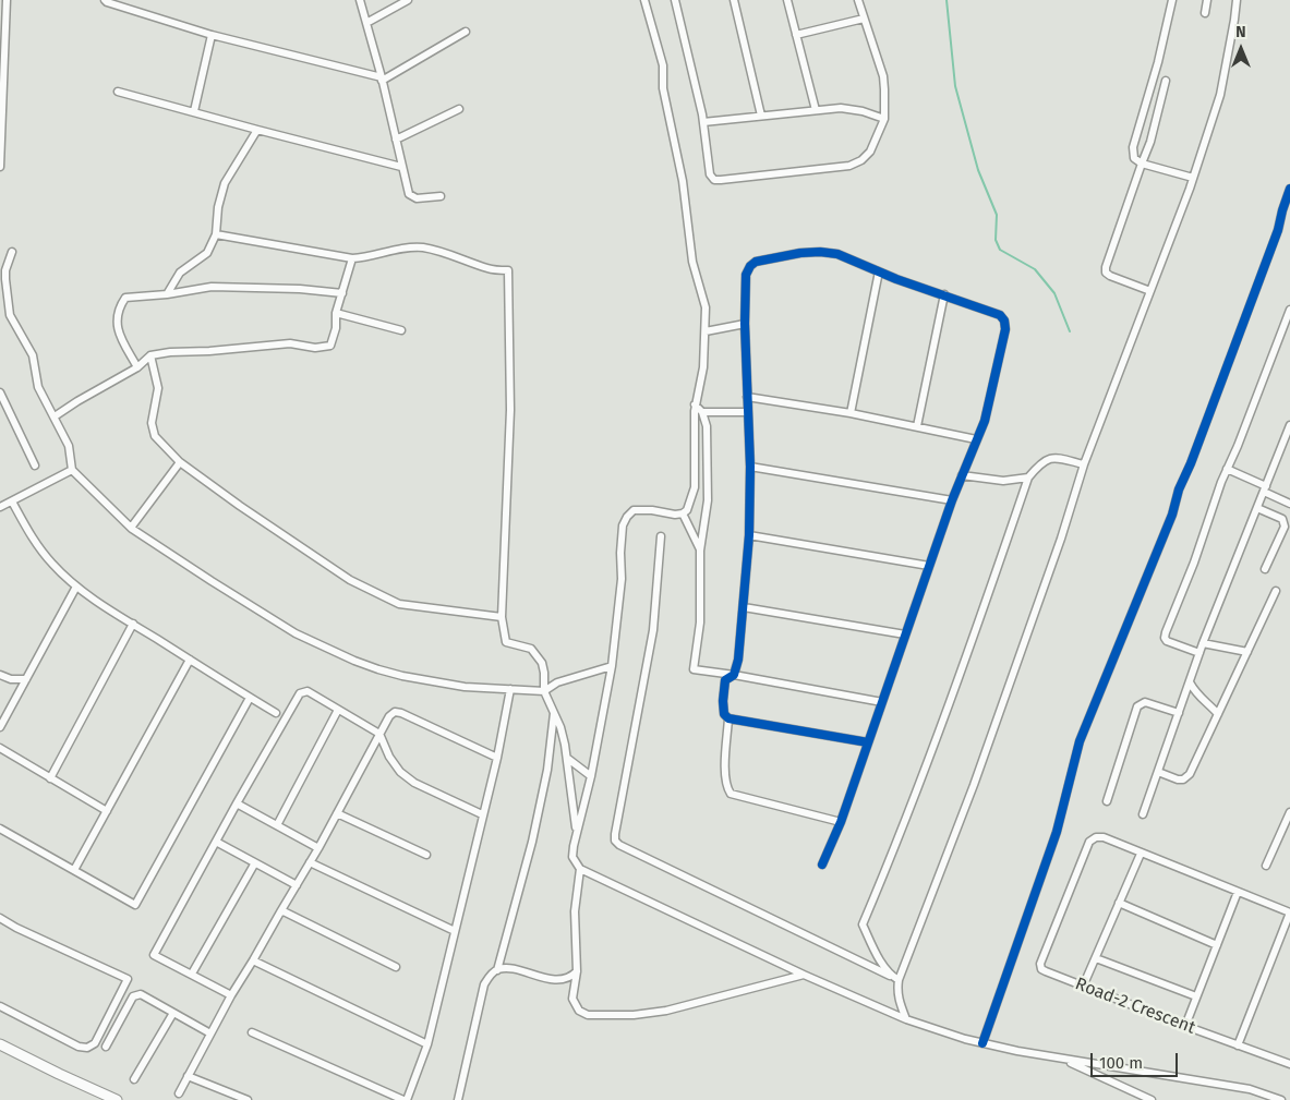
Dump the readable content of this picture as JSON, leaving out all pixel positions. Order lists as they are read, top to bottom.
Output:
{
  "streets": {
    "street": ["Road-2 Crescent"]
  },
  "scale_bar": "100 m",
  "north": "top"
}
